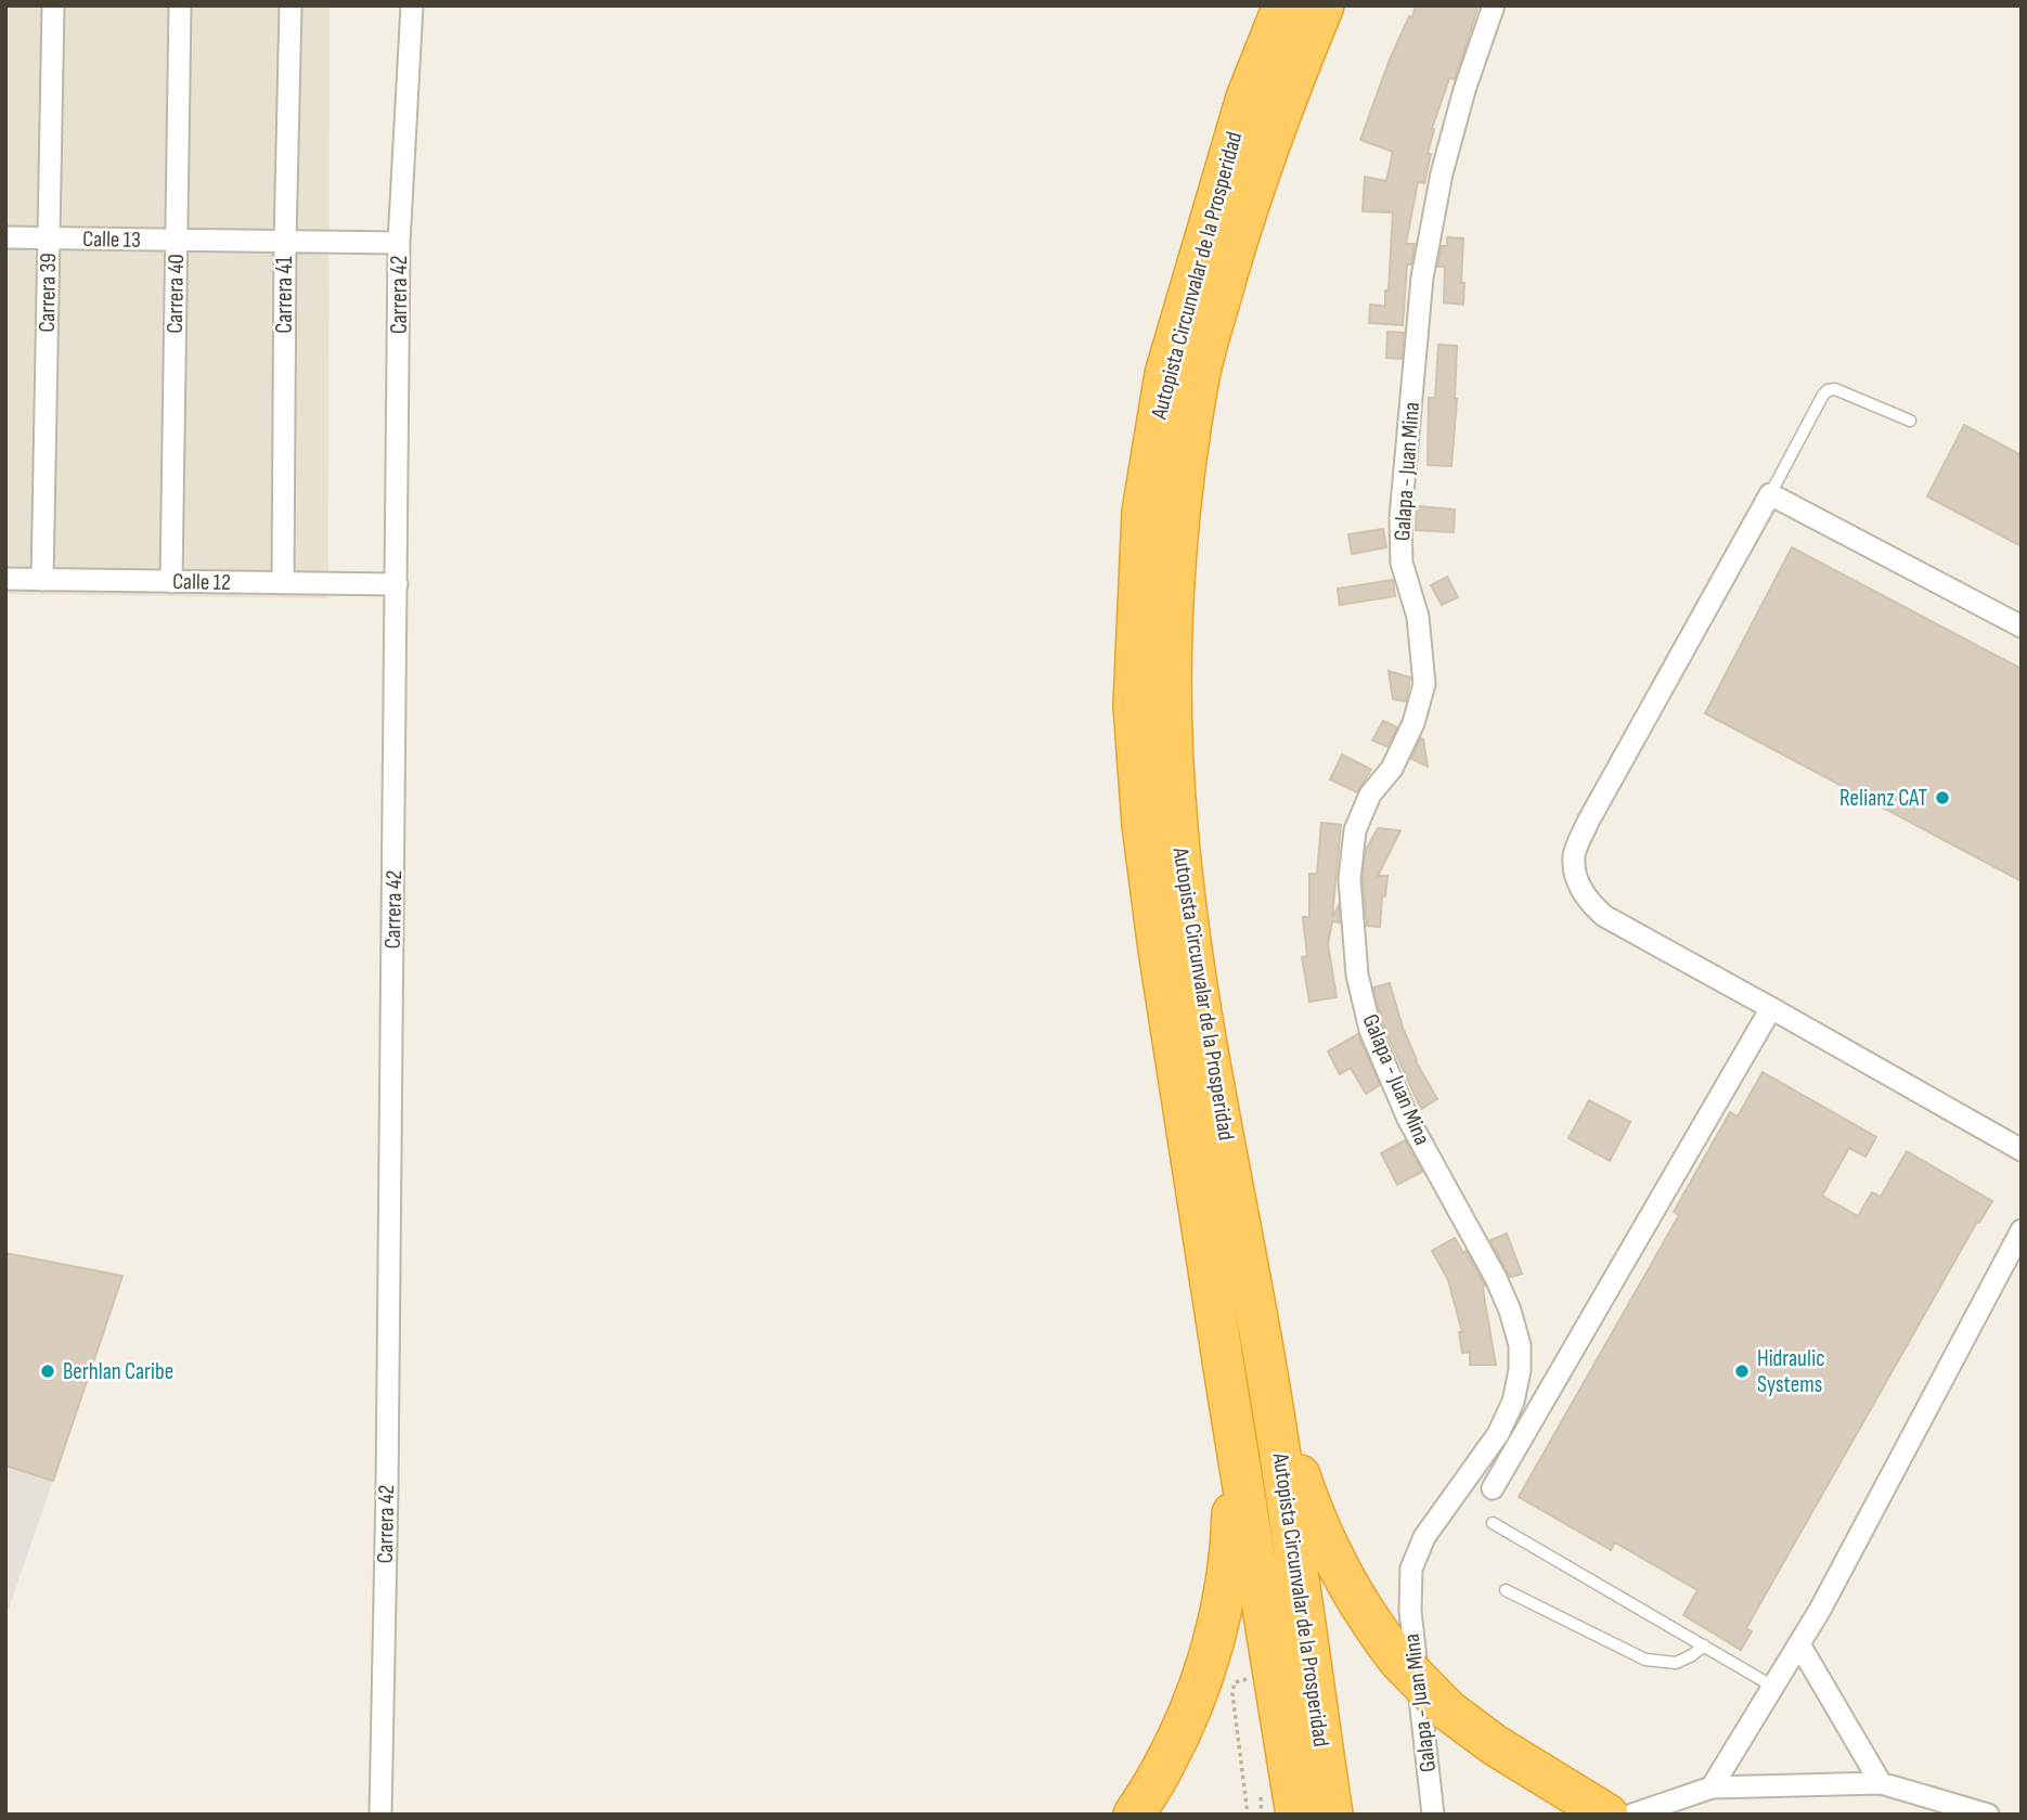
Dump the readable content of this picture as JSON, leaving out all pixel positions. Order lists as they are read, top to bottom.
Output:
{
  "streets": {
    "highway": ["Autopista Circunvalar de la Prosperidad"],
    "street": [
      "Calle 13",
      "Carrera 39",
      "Carrera 40",
      "Carrera 41",
      "Carrera 42",
      "Galapa - Juan Mina",
      "Calle 12"
    ]
  },
  "crossings": [
    ["Calle 13", "Carrera 39"],
    ["Calle 13", "Carrera 40"],
    ["Calle 13", "Carrera 41"],
    ["Calle 13", "Carrera 42"],
    ["Carrera 39", "Calle 12"],
    ["Carrera 40", "Calle 12"],
    ["Carrera 41", "Calle 12"],
    ["Carrera 42", "Calle 12"]
  ],
  "places": ["Relianz CAT", "Berhlan Caribe", "Hidraulic Systems"]
}
